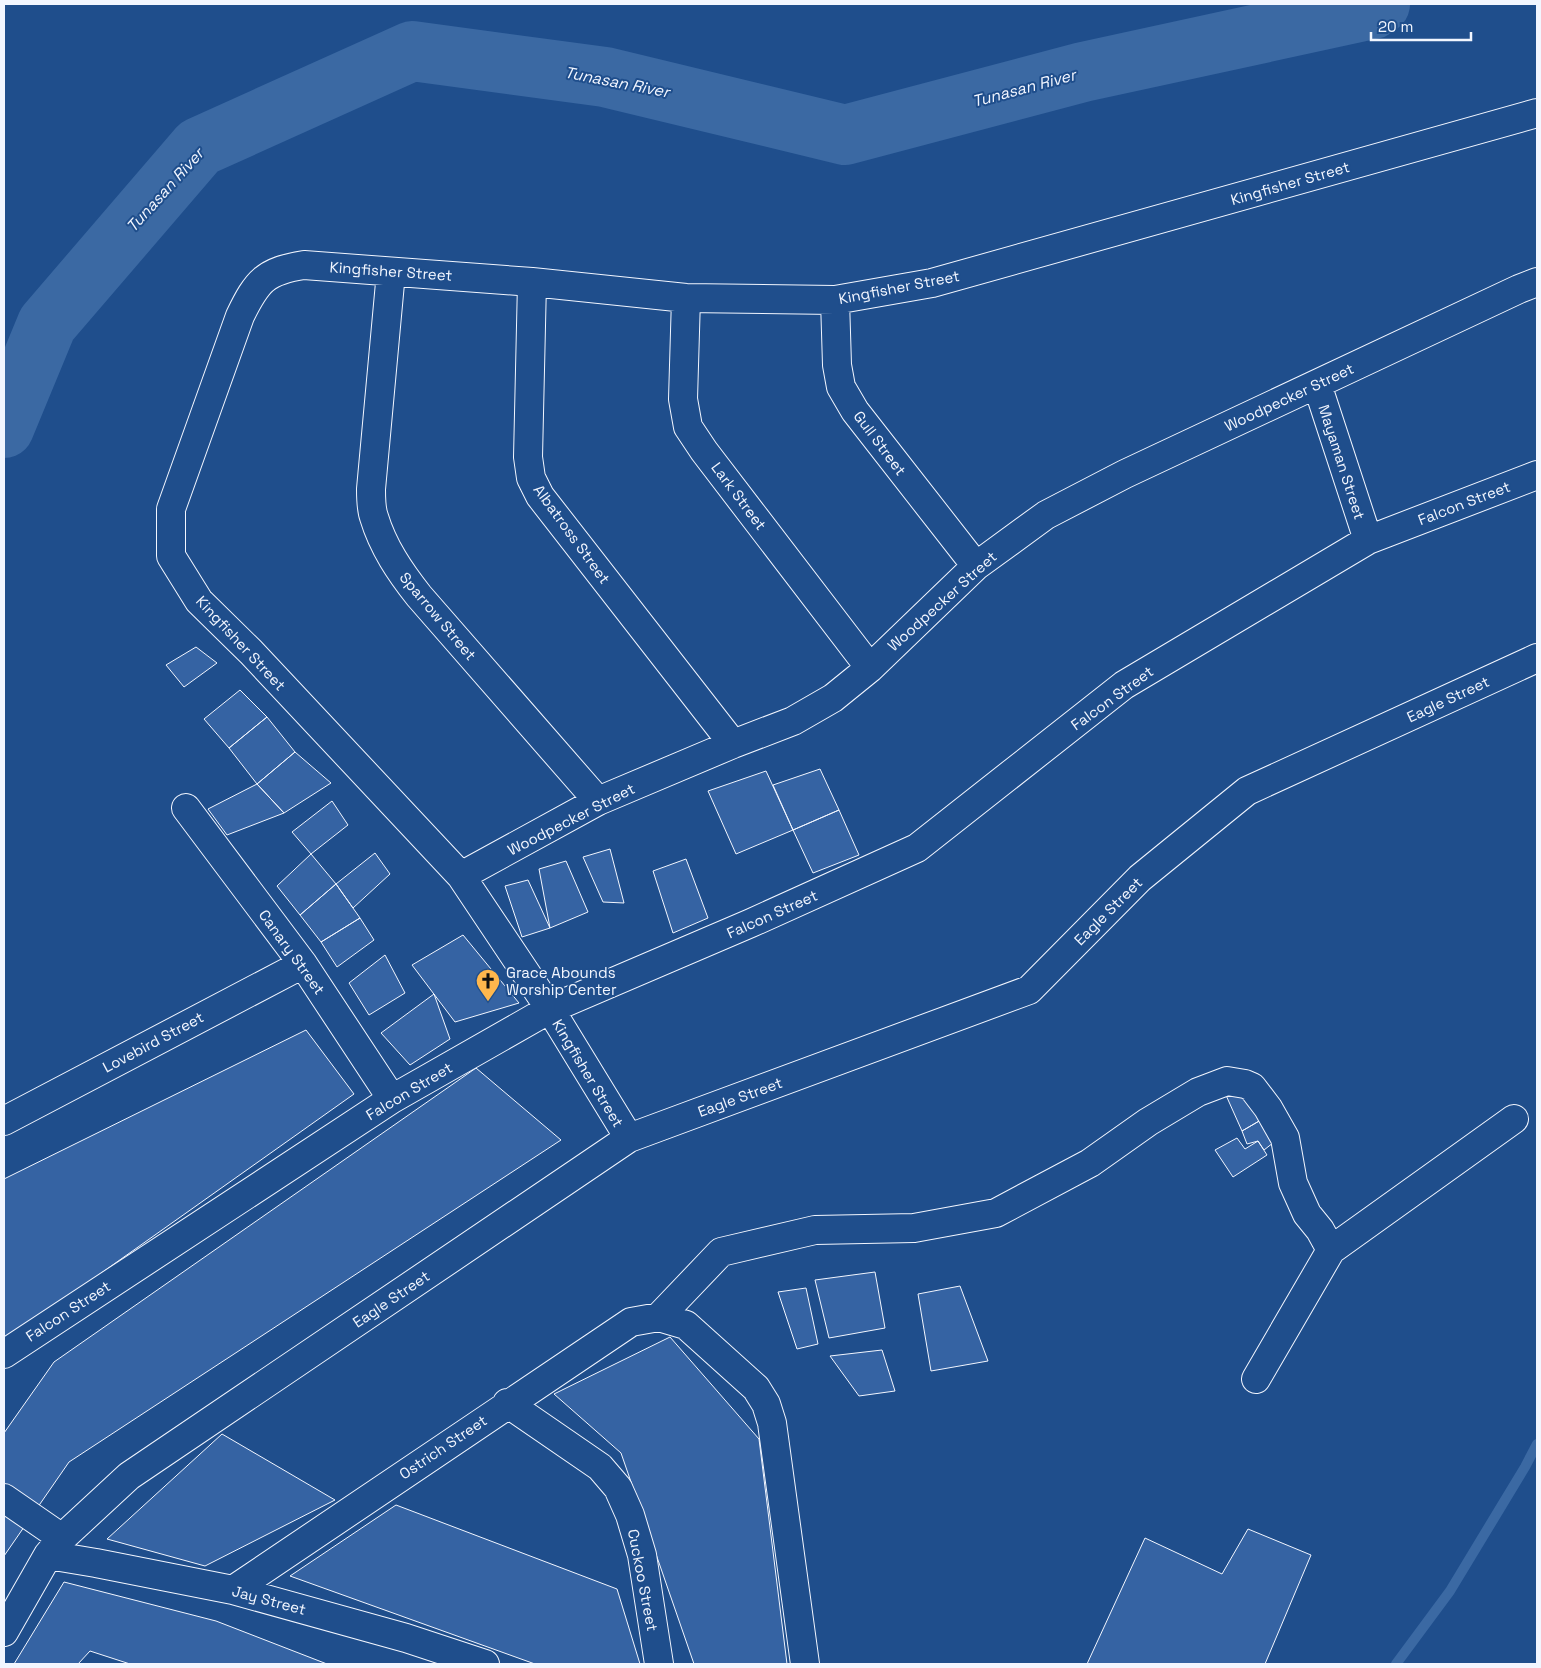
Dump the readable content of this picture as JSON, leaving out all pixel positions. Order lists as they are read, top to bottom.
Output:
{
  "streets": {
    "street": [
      "Kingfisher Street",
      "Woodpecker Street",
      "Gull Street",
      "Mayaman Street",
      "Lark Street",
      "Falcon Street",
      "Albatross Street",
      "Sparrow Street",
      "Eagle Street",
      "Canary Street",
      "Lovebird Street",
      "Ostrich Street",
      "Cuckoo Street",
      "Jay Street"
    ]
  },
  "crossings": [
    ["Kingfisher Street", "Woodpecker Street"],
    ["Kingfisher Street", "Gull Street"],
    ["Kingfisher Street", "Lark Street"],
    ["Kingfisher Street", "Falcon Street"],
    ["Kingfisher Street", "Albatross Street"],
    ["Kingfisher Street", "Sparrow Street"],
    ["Kingfisher Street", "Eagle Street"],
    ["Woodpecker Street", "Gull Street"],
    ["Woodpecker Street", "Mayaman Street"],
    ["Woodpecker Street", "Lark Street"],
    ["Woodpecker Street", "Albatross Street"],
    ["Woodpecker Street", "Sparrow Street"],
    ["Mayaman Street", "Falcon Street"],
    ["Falcon Street", "Canary Street"],
    ["Eagle Street", "Jay Street"],
    ["Canary Street", "Lovebird Street"],
    ["Ostrich Street", "Cuckoo Street"],
    ["Ostrich Street", "Jay Street"]
  ],
  "water": ["Tunasan River"],
  "places": {
    "church": ["Grace Abounds Worship Center"]
  },
  "scale_bar": "20 m"
}
